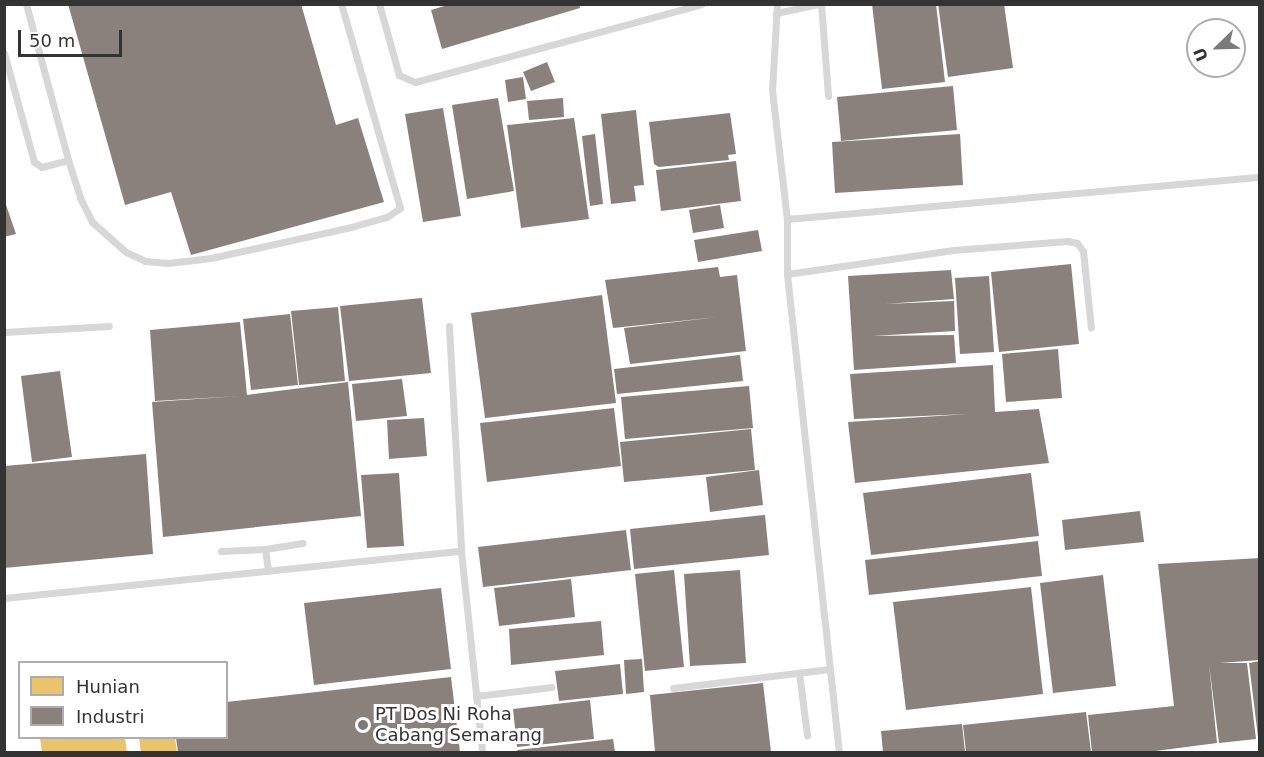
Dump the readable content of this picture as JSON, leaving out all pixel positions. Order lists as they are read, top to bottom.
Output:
{
  "places": ["PT Dos Ni Roha Cabang Semarang"],
  "legend": ["Hunian", "Industri"],
  "scale_bar": "50 m",
  "north": "bottom left"
}
